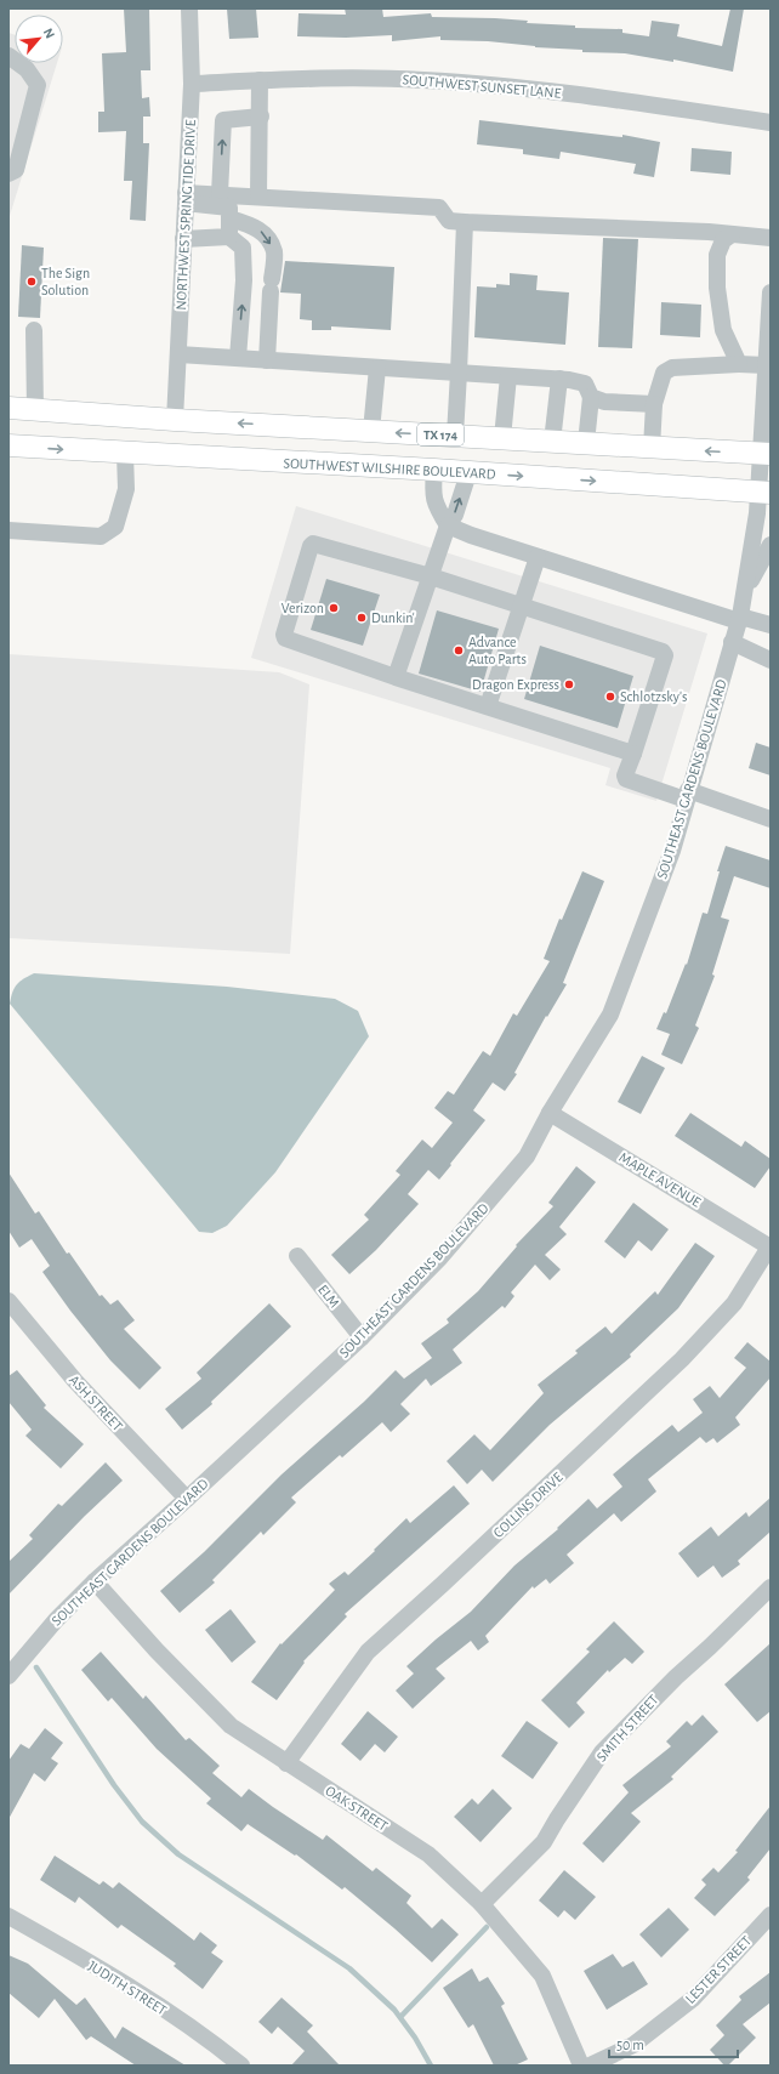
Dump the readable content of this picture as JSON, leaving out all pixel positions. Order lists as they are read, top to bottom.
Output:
{
  "streets": {
    "main road": ["TX 174", "SOUTHWEST WILSHIRE BOULEVARD"],
    "street": [
      "SOUTHWEST SUNSET LANE",
      "NORTHWEST SPRINGTIDE DRIVE",
      "SOUTHEAST GARDENS BOULEVARD",
      "MAPLE AVENUE",
      "ELM",
      "ASH STREET",
      "COLLINS DRIVE",
      "SMITH STREET",
      "OAK STREET",
      "LESTER STREET",
      "JUDITH STREET"
    ]
  },
  "crossings": [
    ["SOUTHWEST SUNSET LANE", "NORTHWEST SPRINGTIDE DRIVE"],
    ["NORTHWEST SPRINGTIDE DRIVE", "TX 174"],
    ["TX 174", "SOUTHEAST GARDENS BOULEVARD"],
    ["SOUTHWEST WILSHIRE BOULEVARD", "SOUTHEAST GARDENS BOULEVARD"],
    ["SOUTHEAST GARDENS BOULEVARD", "MAPLE AVENUE"],
    ["SOUTHEAST GARDENS BOULEVARD", "ELM"],
    ["SOUTHEAST GARDENS BOULEVARD", "ASH STREET"],
    ["SOUTHEAST GARDENS BOULEVARD", "OAK STREET"],
    ["MAPLE AVENUE", "COLLINS DRIVE"],
    ["COLLINS DRIVE", "OAK STREET"],
    ["SMITH STREET", "OAK STREET"]
  ],
  "places": [
    "The Sign Solution",
    "Verizon",
    "Dunkin'",
    "Advance Auto Parts",
    "Dragon Express",
    "Schlotzsky's"
  ],
  "scale_bar": "50 m",
  "north": "top right"
}
